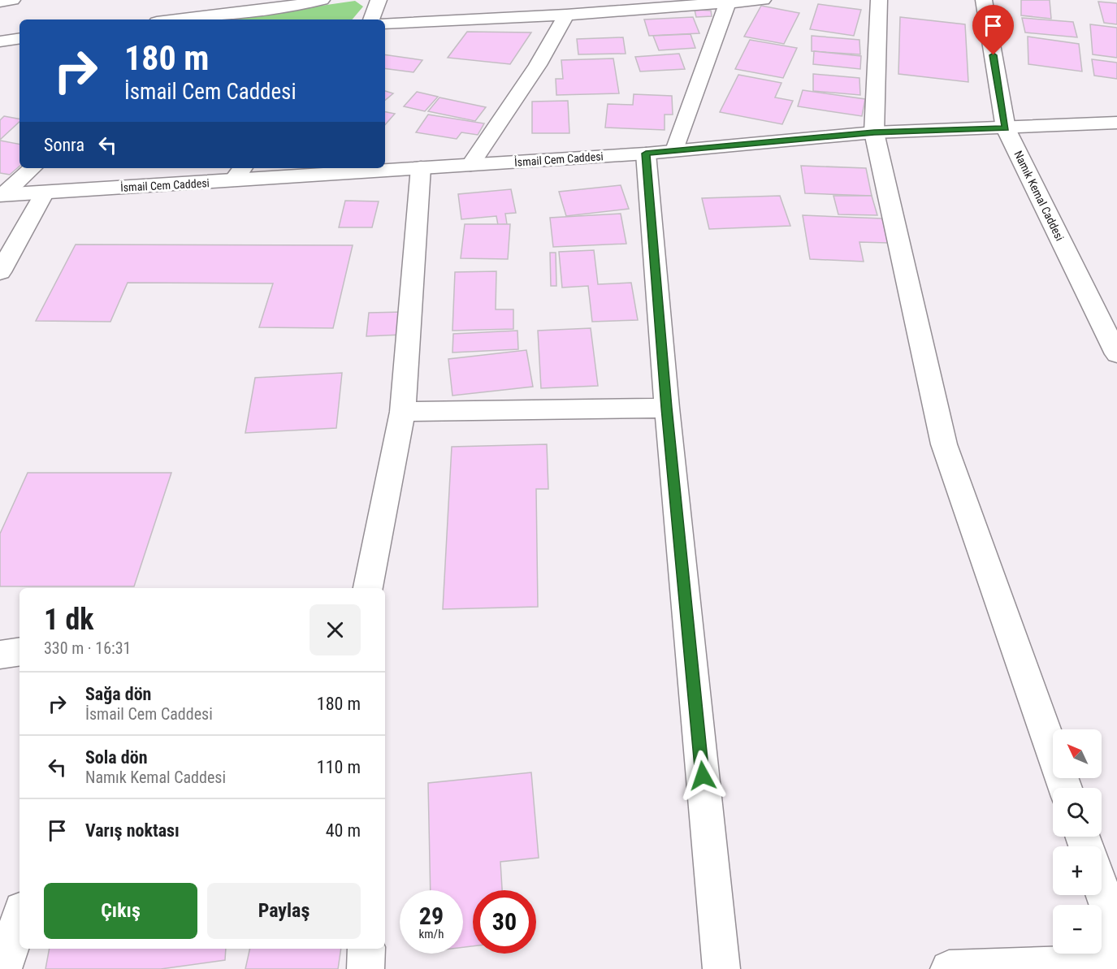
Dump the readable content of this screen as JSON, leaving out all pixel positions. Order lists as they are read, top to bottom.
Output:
{
  "streets": {
    "main road": ["İsmail Cem Caddesi", "Namık Kemal Caddesi"]
  },
  "crossings": [
    ["İsmail Cem Caddesi", "Namık Kemal Caddesi"]
  ],
  "north": "top left",
  "page": {
    "turn": ["180 m", "İsmail Cem Caddesi"],
    "then": "Sonra",
    "heading": ["1 dk", "330 m · 16:31"],
    "list": [
      {
        "name": "Sağa dön",
        "note": "İsmail Cem Caddesi",
        "value": "180 m"
      },
      {
        "name": "Sola dön",
        "note": "Namık Kemal Caddesi",
        "value": "110 m"
      },
      {
        "name": "Varış noktası",
        "value": "40 m"
      }
    ],
    "map_buttons": ["+", "−"],
    "buttons": ["Çıkış", "Paylaş"],
    "speed": "29 km/h",
    "limit": "30"
  }
}
